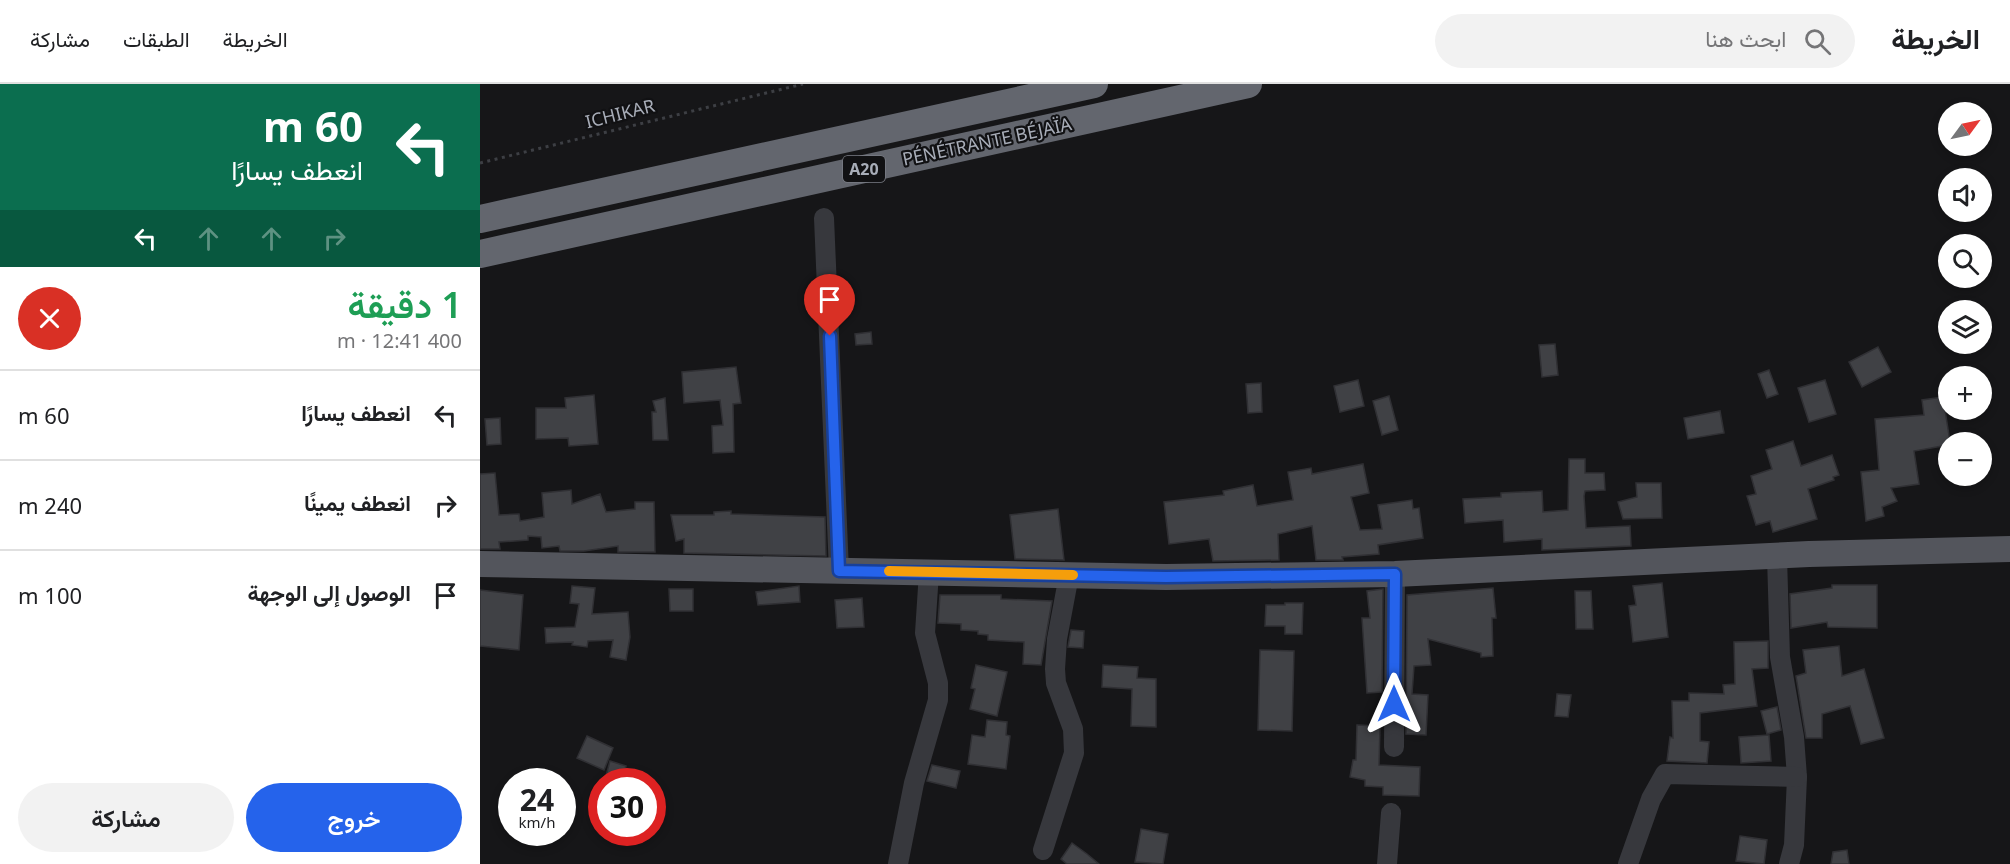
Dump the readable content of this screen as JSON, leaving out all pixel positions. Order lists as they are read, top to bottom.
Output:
{
  "streets": {
    "highway": ["PÉNÉTRANTE BÉJAÏA", "A20"],
    "path": ["ICHIKAR"]
  },
  "north": "top right",
  "page": {
    "header": "الخريطة",
    "search": "ابحث هنا",
    "nav": ["الخريطة", "الطبقات", "مشاركة"],
    "turn": ["60 m", "انعطف يسارًا"],
    "map_buttons": ["+", "−"],
    "heading": ["1 دقيقة", "400 m · 12:41"],
    "list": [
      {
        "name": "انعطف يسارًا",
        "value": "60 m"
      },
      {
        "name": "انعطف يمينًا",
        "value": "240 m"
      },
      {
        "name": "الوصول إلى الوجهة",
        "value": "100 m"
      }
    ],
    "speed": "24 km/h",
    "limit": "30",
    "buttons": ["خروج", "مشاركة"]
  }
}
